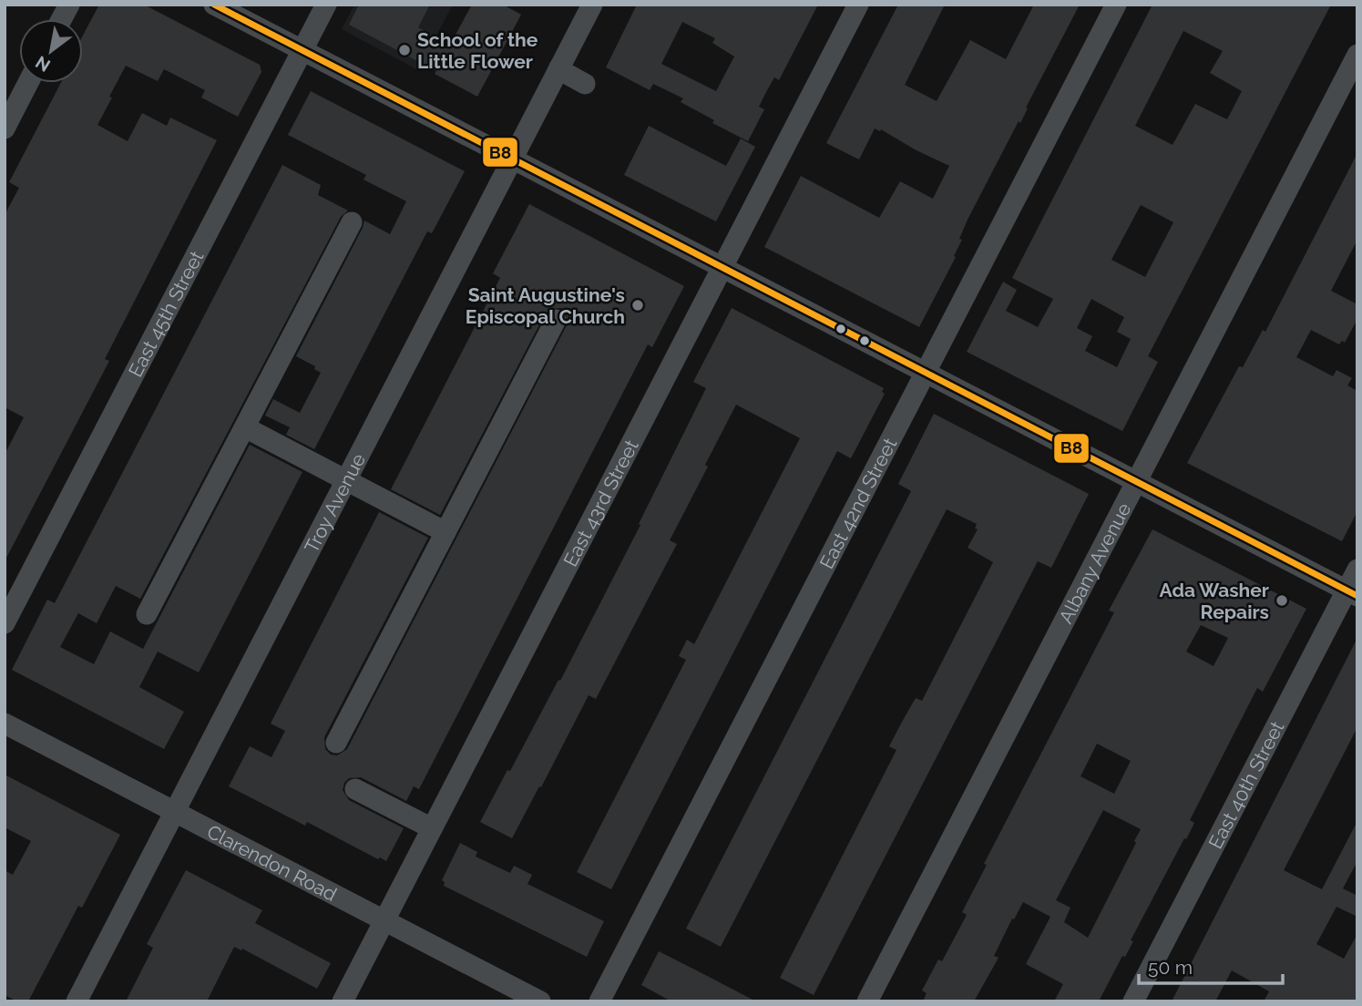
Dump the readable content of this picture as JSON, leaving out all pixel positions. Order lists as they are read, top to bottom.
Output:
{
  "streets": {
    "street": [
      "East 45th Street",
      "Troy Avenue",
      "East 43rd Street",
      "East 42nd Street",
      "Albany Avenue",
      "East 40th Street",
      "Clarendon Road"
    ]
  },
  "crossings": [
    ["Troy Avenue", "Clarendon Road"],
    ["East 43rd Street", "Clarendon Road"]
  ],
  "places": ["School of the Little Flower", "Saint Augustine's Episcopal Church", "Ada Washer Repairs"],
  "lines": ["transit line B8"],
  "scale_bar": "50 m",
  "north": "bottom left"
}
